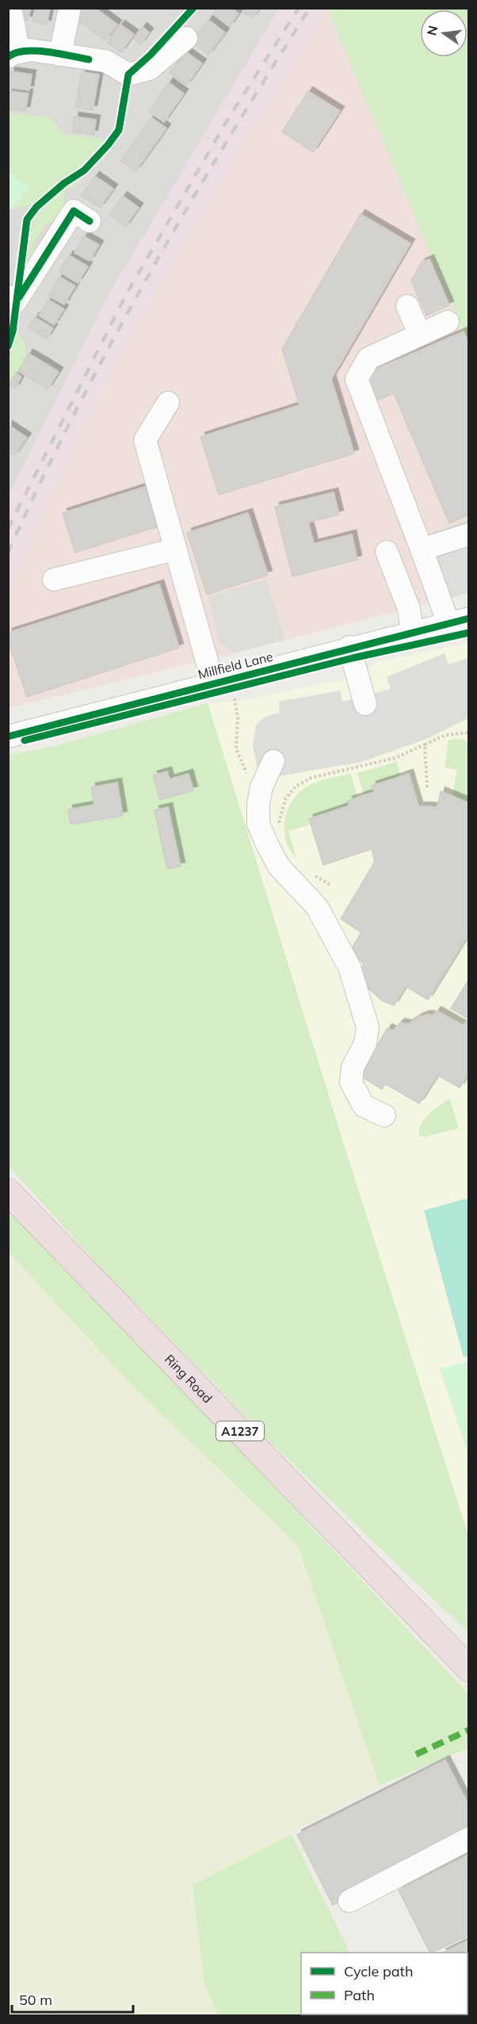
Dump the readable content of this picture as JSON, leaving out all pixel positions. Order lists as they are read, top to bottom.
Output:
{
  "streets": {
    "highway": ["Ring Road", "A1237"],
    "street": ["Millfield Lane"]
  },
  "legend": ["Cycle path", "Path"],
  "scale_bar": "50 m",
  "north": "left"
}
